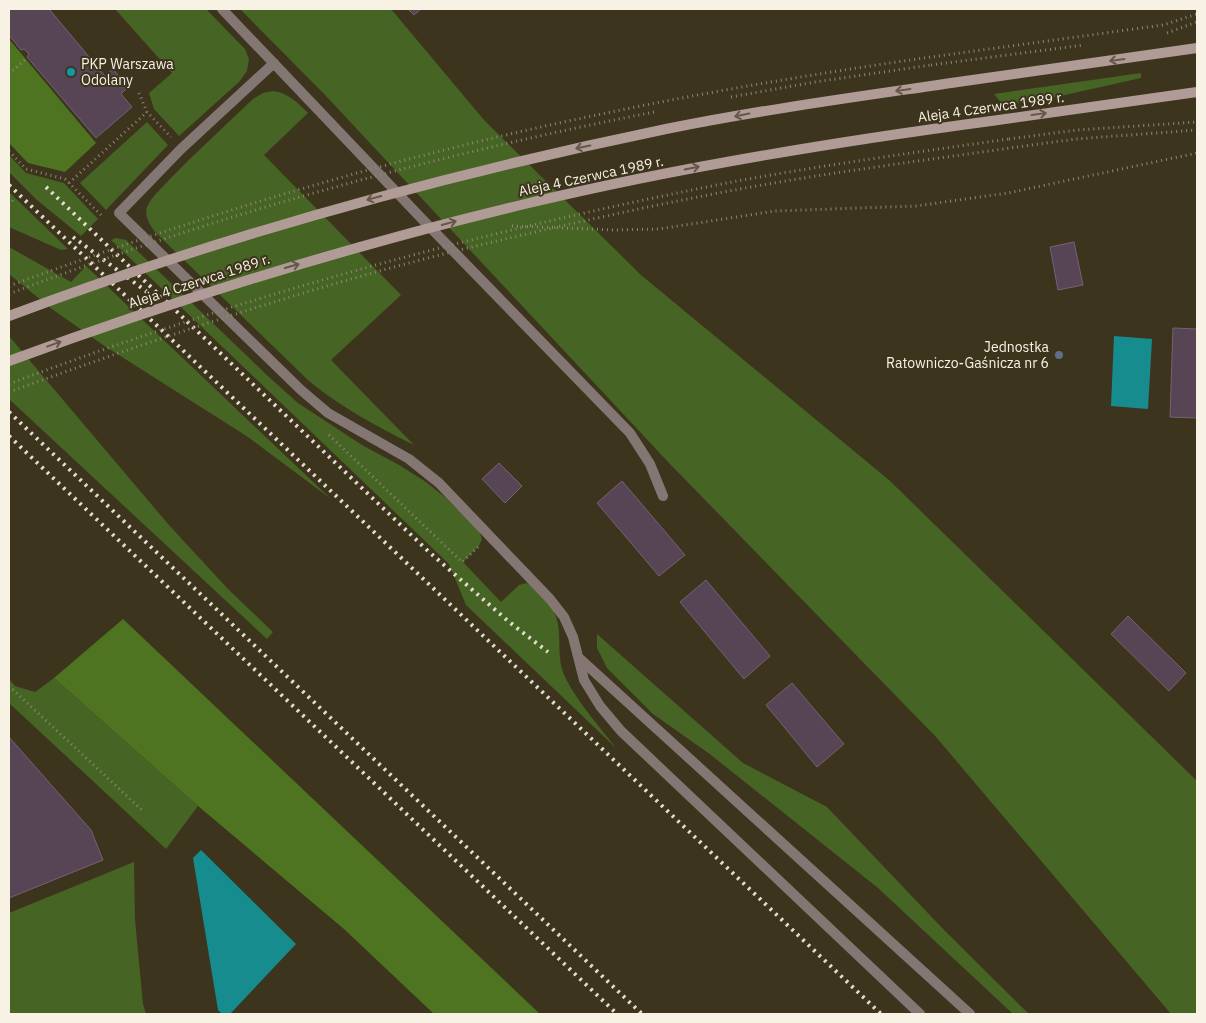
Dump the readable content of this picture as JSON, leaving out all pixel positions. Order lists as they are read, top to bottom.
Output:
{
  "streets": {
    "main road": ["Aleja 4 Czerwca 1989 r."]
  },
  "places": ["PKP Warszawa Odolany", "Jednostka Ratowniczo-Gaśnicza nr 6"]
}
